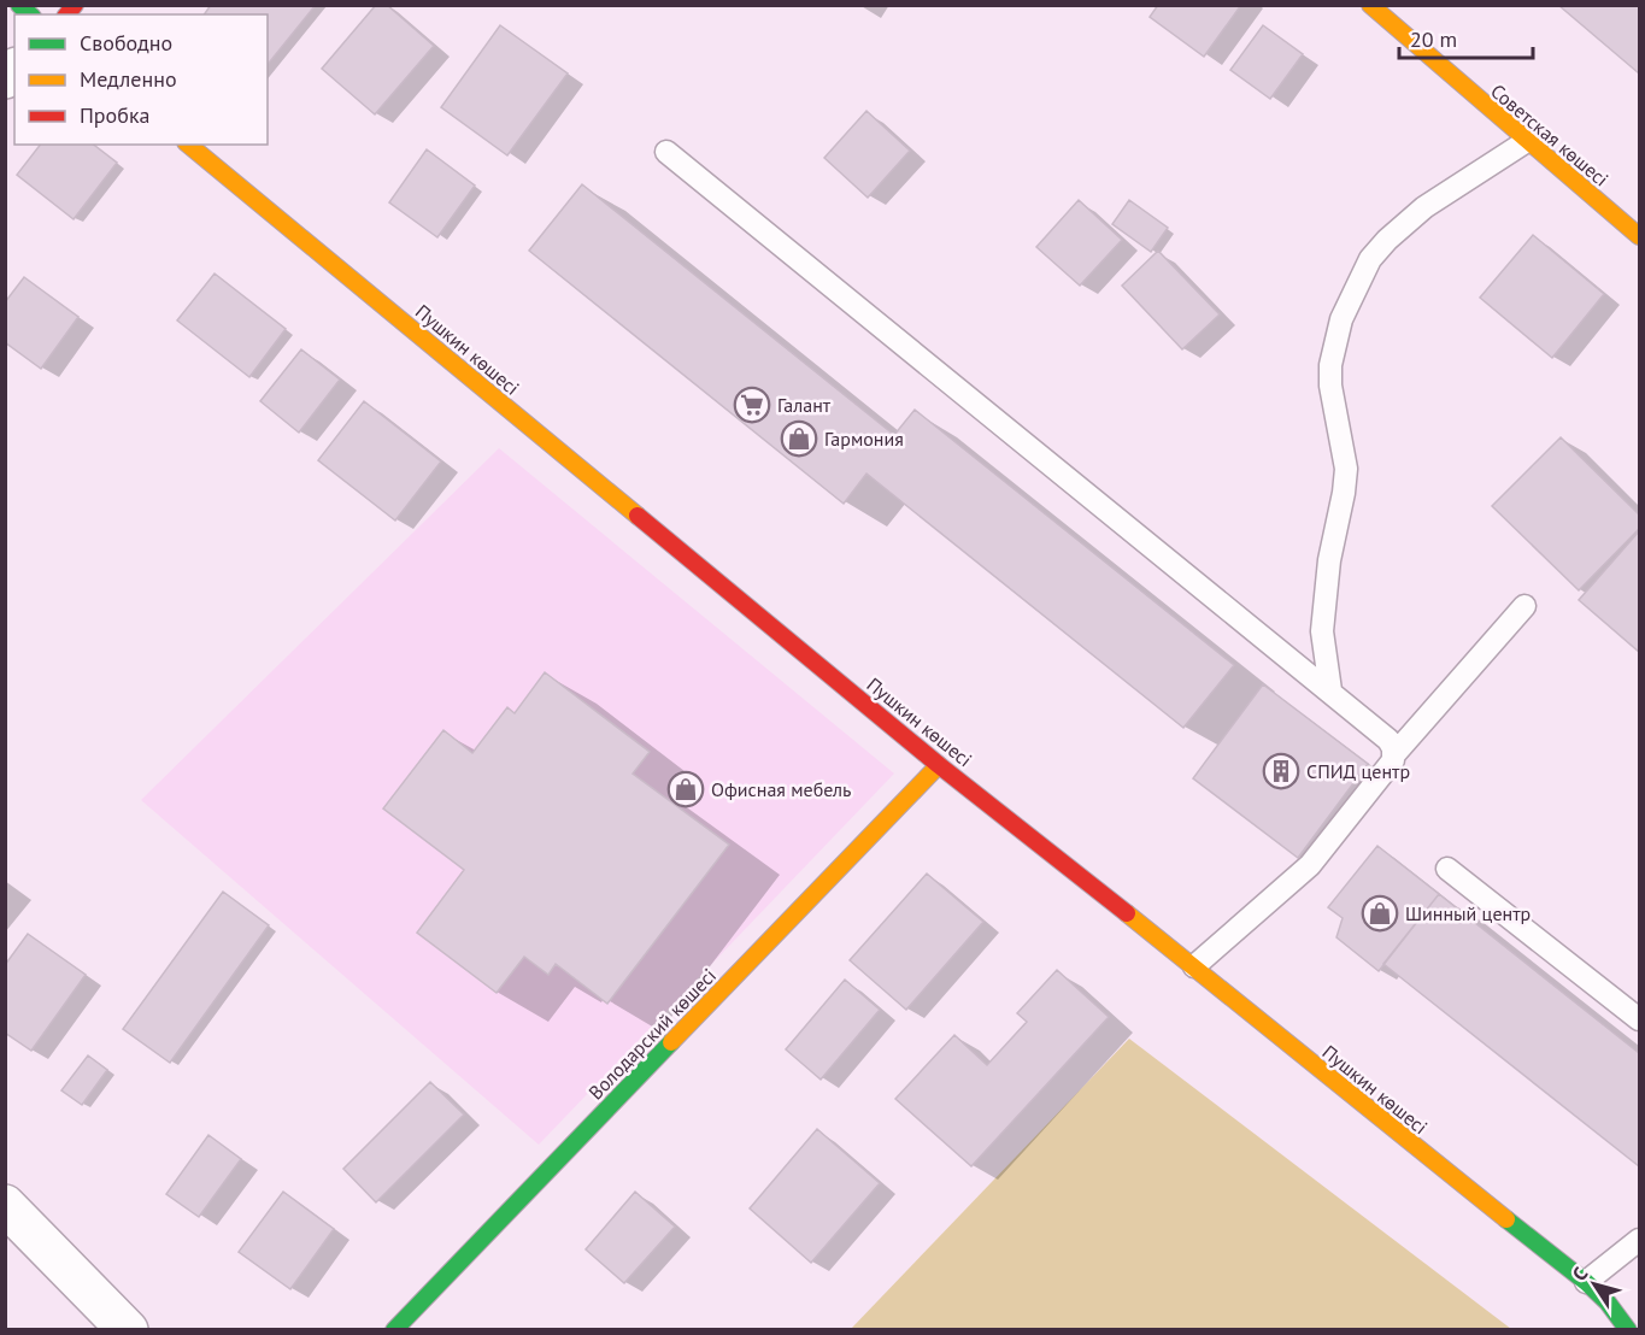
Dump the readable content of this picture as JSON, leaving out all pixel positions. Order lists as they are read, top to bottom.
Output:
{
  "streets": {
    "street": ["Советская көшесі", "Пушкин көшесі", "Володарский көшесі"]
  },
  "crossings": [
    ["Пушкин көшесі", "Володарский көшесі"]
  ],
  "places": {
    "supermarket": ["Галант"],
    "shop": ["Гармония", "Офисная мебель", "Шинный центр"],
    "building": ["СПИД центр"]
  },
  "legend": ["Свободно", "Медленно", "Пробка"],
  "scale_bar": "20 m",
  "north": "top left"
}
